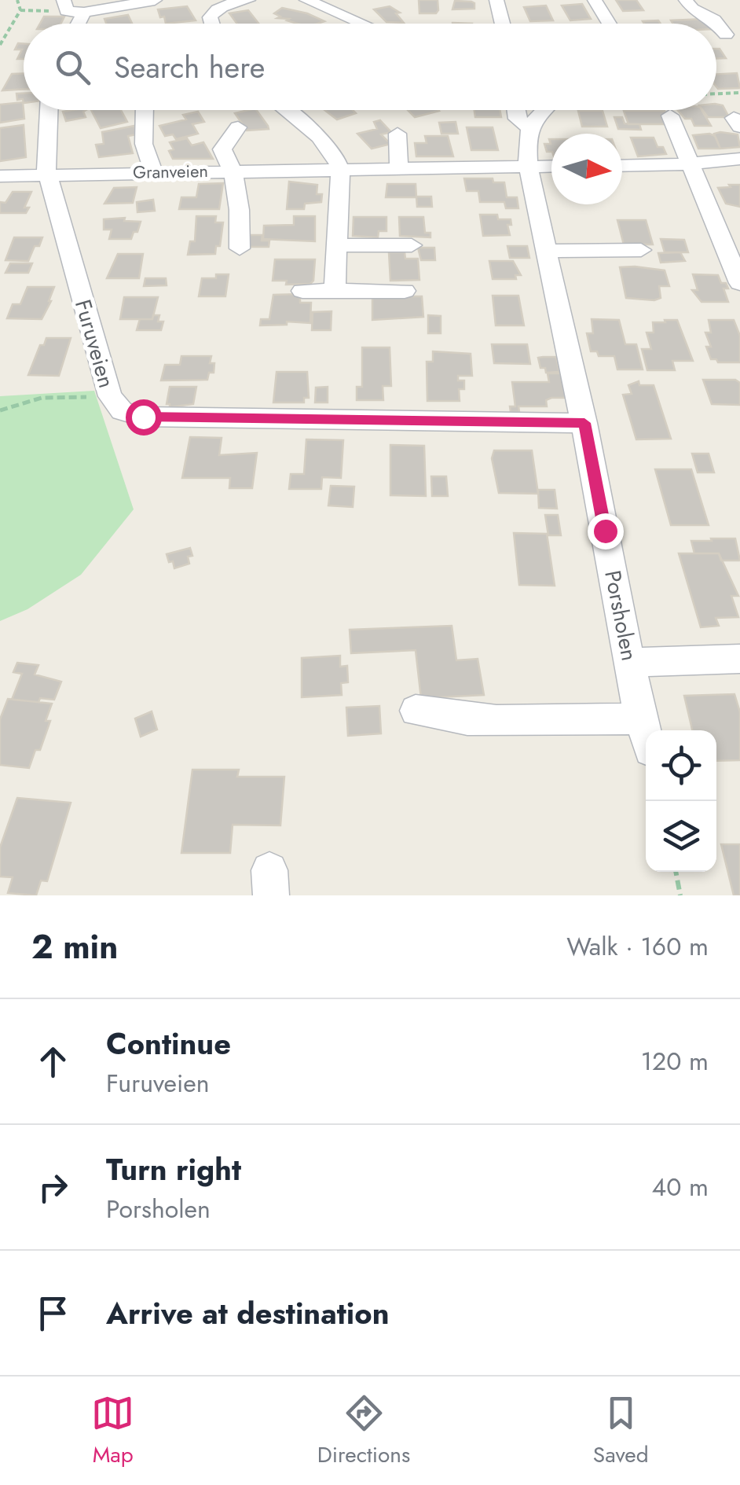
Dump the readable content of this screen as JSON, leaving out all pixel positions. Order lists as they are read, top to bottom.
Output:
{
  "streets": {
    "street": ["Granveien", "Furuveien", "Porsholen"]
  },
  "crossings": [
    ["Granveien", "Furuveien"],
    ["Granveien", "Porsholen"],
    ["Furuveien", "Porsholen"]
  ],
  "north": "right",
  "page": {
    "search": "Search here",
    "heading": ["2 min", "Walk · 160 m"],
    "list": [
      ["Continue", "Furuveien", "120 m"],
      ["Turn right", "Porsholen", "40 m"],
      "Arrive at destination"
    ],
    "nav": ["Map", "Directions", "Saved"]
  }
}
